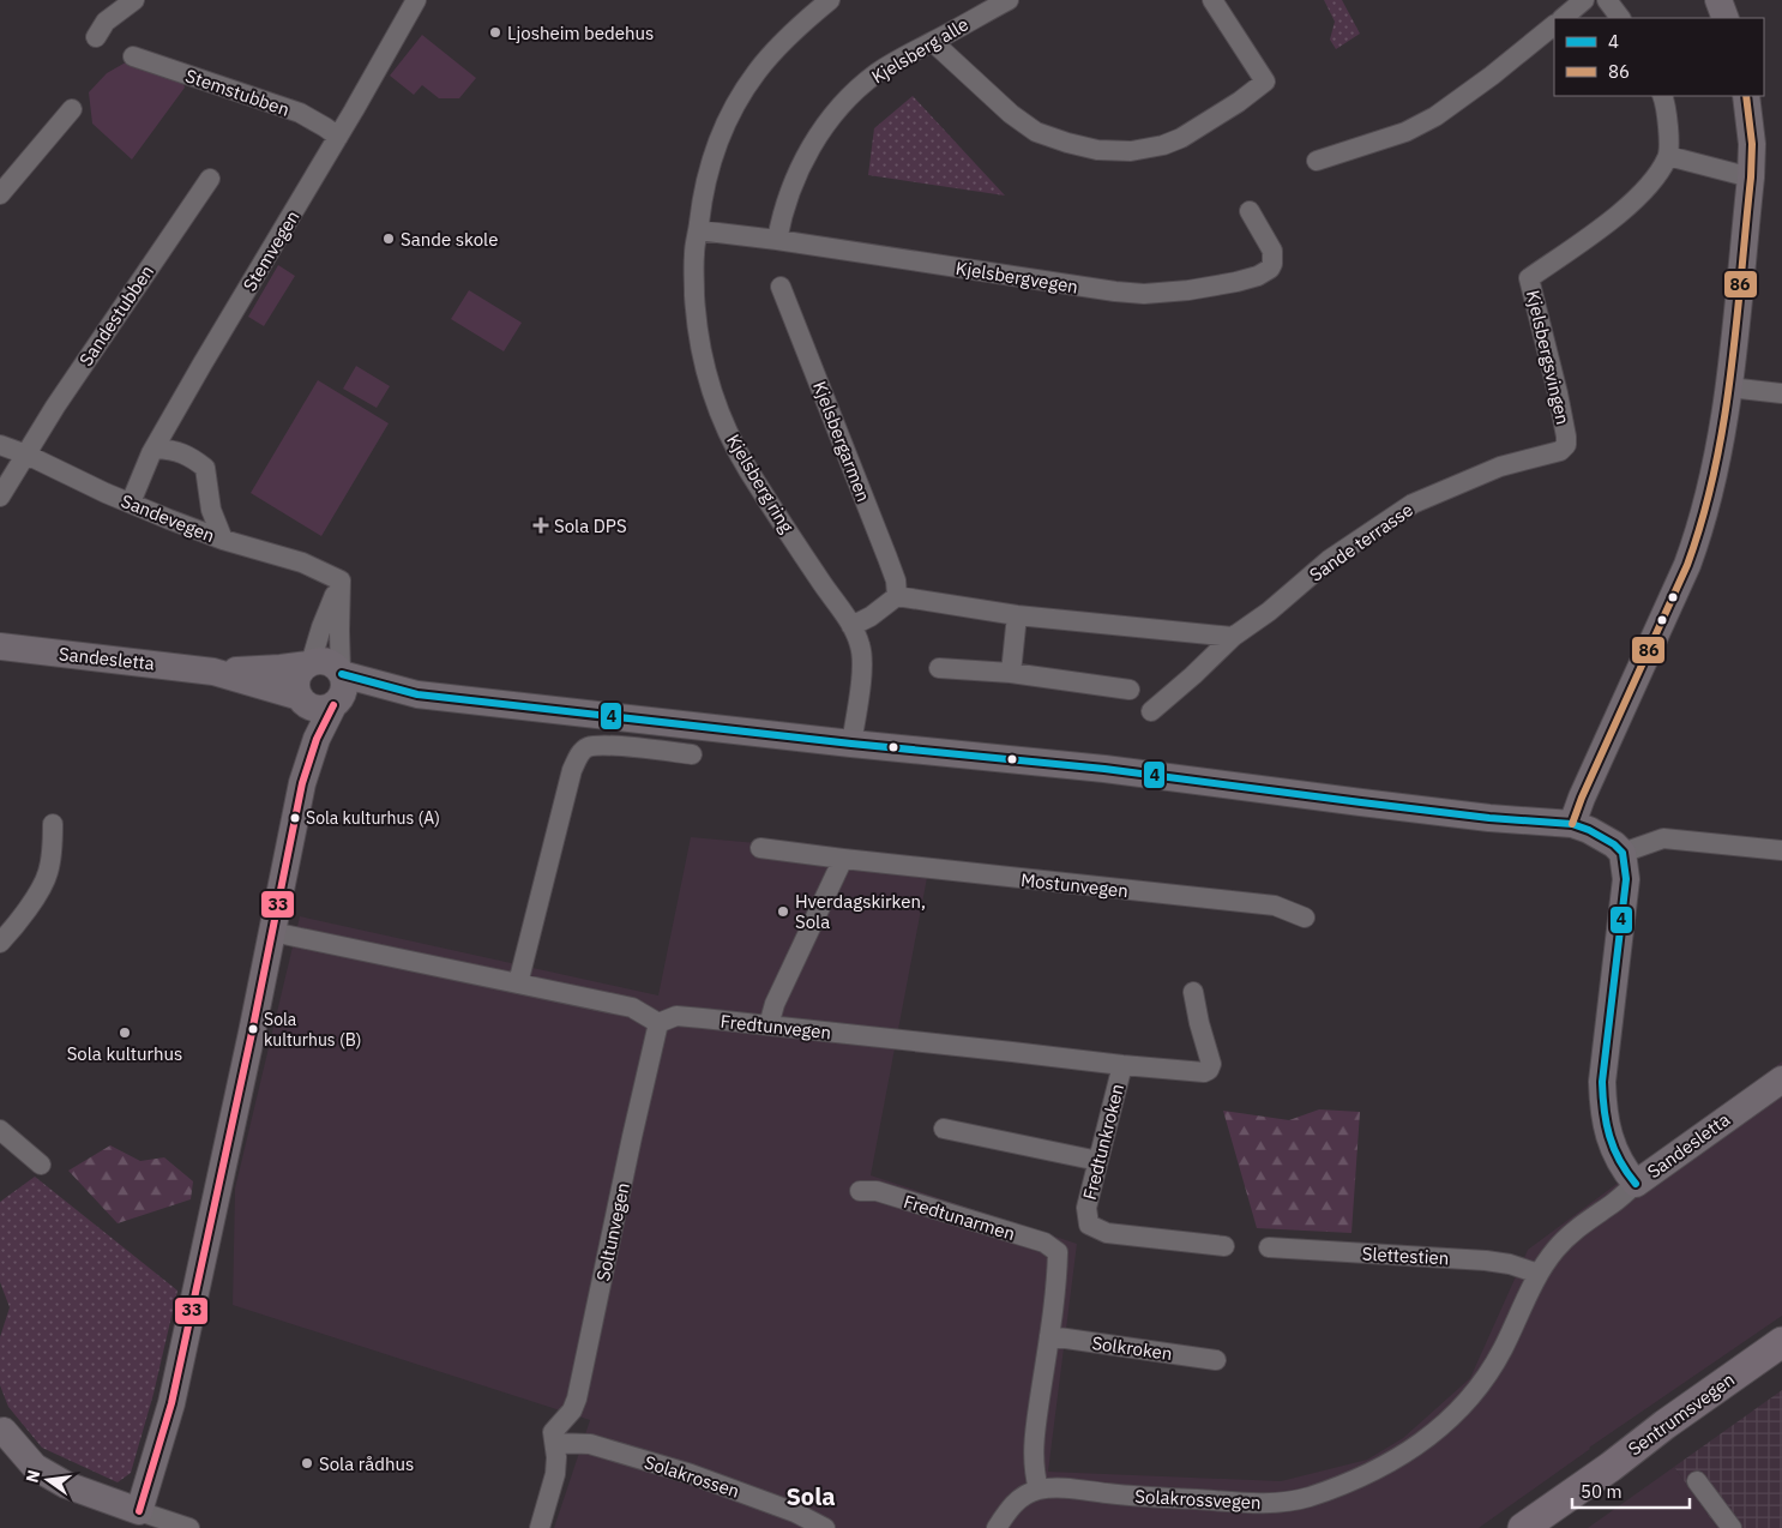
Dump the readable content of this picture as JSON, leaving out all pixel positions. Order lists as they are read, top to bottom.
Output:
{
  "streets": {
    "main road": ["Sentrumsvegen"],
    "street": [
      "Kjelsberg alle",
      "Stemstubben",
      "Stemvegen",
      "Kjelsbergvegen",
      "Sandestubben",
      "Kjelsbergsvingen",
      "Kjelsbergarmen",
      "Kjelsberg ring",
      "Sandevegen",
      "Sande terrasse",
      "Sandesletta",
      "Mostunvegen",
      "Fredtunvegen",
      "Fredtunkroken",
      "Fredtunarmen",
      "Soltunvegen",
      "Slettestien",
      "Solkroken",
      "Solakrossen",
      "Solakrossvegen"
    ]
  },
  "crossings": [
    ["Kjelsberg alle", "Kjelsbergvegen"],
    ["Stemstubben", "Stemvegen"],
    ["Stemvegen", "Sandevegen"],
    ["Kjelsbergvegen", "Kjelsberg ring"],
    ["Sandestubben", "Sandevegen"],
    ["Kjelsbergsvingen", "Sande terrasse"],
    ["Kjelsberg ring", "Sandesletta"],
    ["Sandesletta", "Solakrossvegen"],
    ["Fredtunvegen", "Fredtunkroken"],
    ["Fredtunvegen", "Soltunvegen"],
    ["Fredtunarmen", "Solkroken"],
    ["Soltunvegen", "Solakrossen"],
    ["Slettestien", "Solakrossvegen"]
  ],
  "districts": ["Sola"],
  "places": {
    "other": [
      "Ljosheim bedehus",
      "Sande skole",
      "Sola kulturhus (A)",
      "Hverdagskirken, Sola",
      "Sola kulturhus (B)",
      "Sola kulturhus",
      "Sola rådhus"
    ],
    "health": ["Sola DPS"]
  },
  "lines": ["transit line 86", "transit line 4", "transit line 33"],
  "legend": ["4", "86"],
  "scale_bar": "50 m",
  "north": "left"
}
